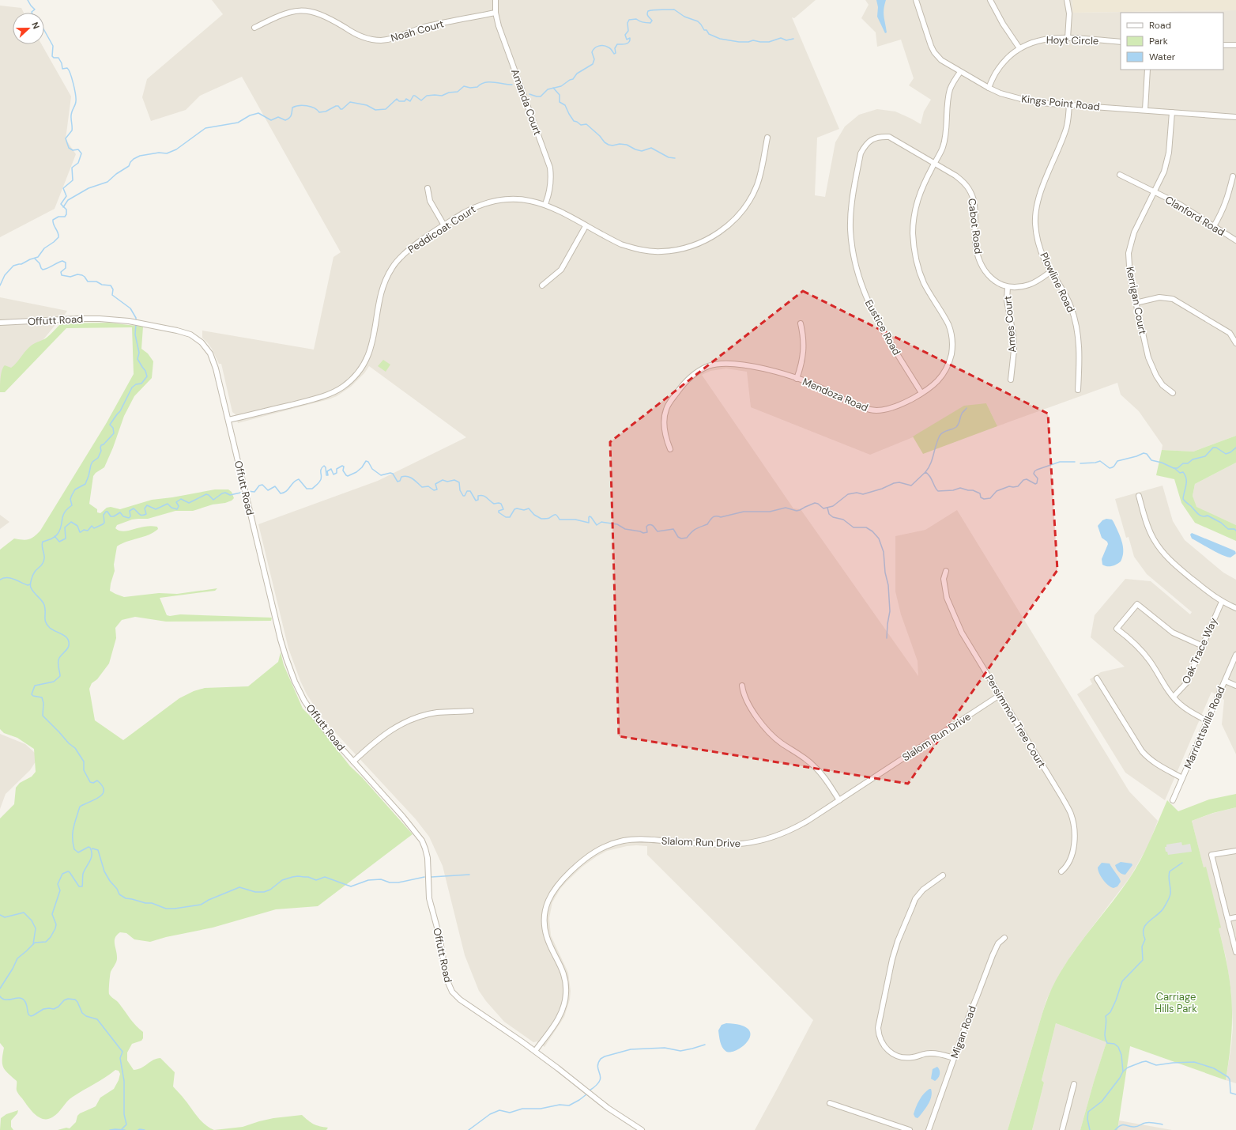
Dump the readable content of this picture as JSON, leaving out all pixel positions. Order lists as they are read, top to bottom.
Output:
{
  "streets": {
    "street": [
      "Noah Court",
      "Hoyt Circle",
      "Amanda Court",
      "Kings Point Road",
      "Clanford Road",
      "Cabot Road",
      "Peddicoat Court",
      "Plowline Road",
      "Kerrigan Court",
      "Offutt Road",
      "Ames Court",
      "Eustice Road",
      "Mendoza Road",
      "Oak Trace Way",
      "Persimmon Tree Court",
      "Marriottsville Road",
      "Slalom Run Drive",
      "Migan Road"
    ]
  },
  "crossings": [
    ["Noah Court", "Amanda Court"],
    ["Hoyt Circle", "Kings Point Road"],
    ["Amanda Court", "Peddicoat Court"],
    ["Kings Point Road", "Plowline Road"],
    ["Kings Point Road", "Kerrigan Court"],
    ["Kings Point Road", "Mendoza Road"],
    ["Clanford Road", "Kerrigan Court"],
    ["Cabot Road", "Plowline Road"],
    ["Cabot Road", "Ames Court"],
    ["Cabot Road", "Eustice Road"],
    ["Cabot Road", "Mendoza Road"],
    ["Peddicoat Court", "Offutt Road"],
    ["Offutt Road", "Slalom Run Drive"],
    ["Eustice Road", "Mendoza Road"],
    ["Persimmon Tree Court", "Slalom Run Drive"]
  ],
  "parks": ["Carriage Hills Park"],
  "legend": ["Road", "Park", "Water"],
  "north": "right"
}
